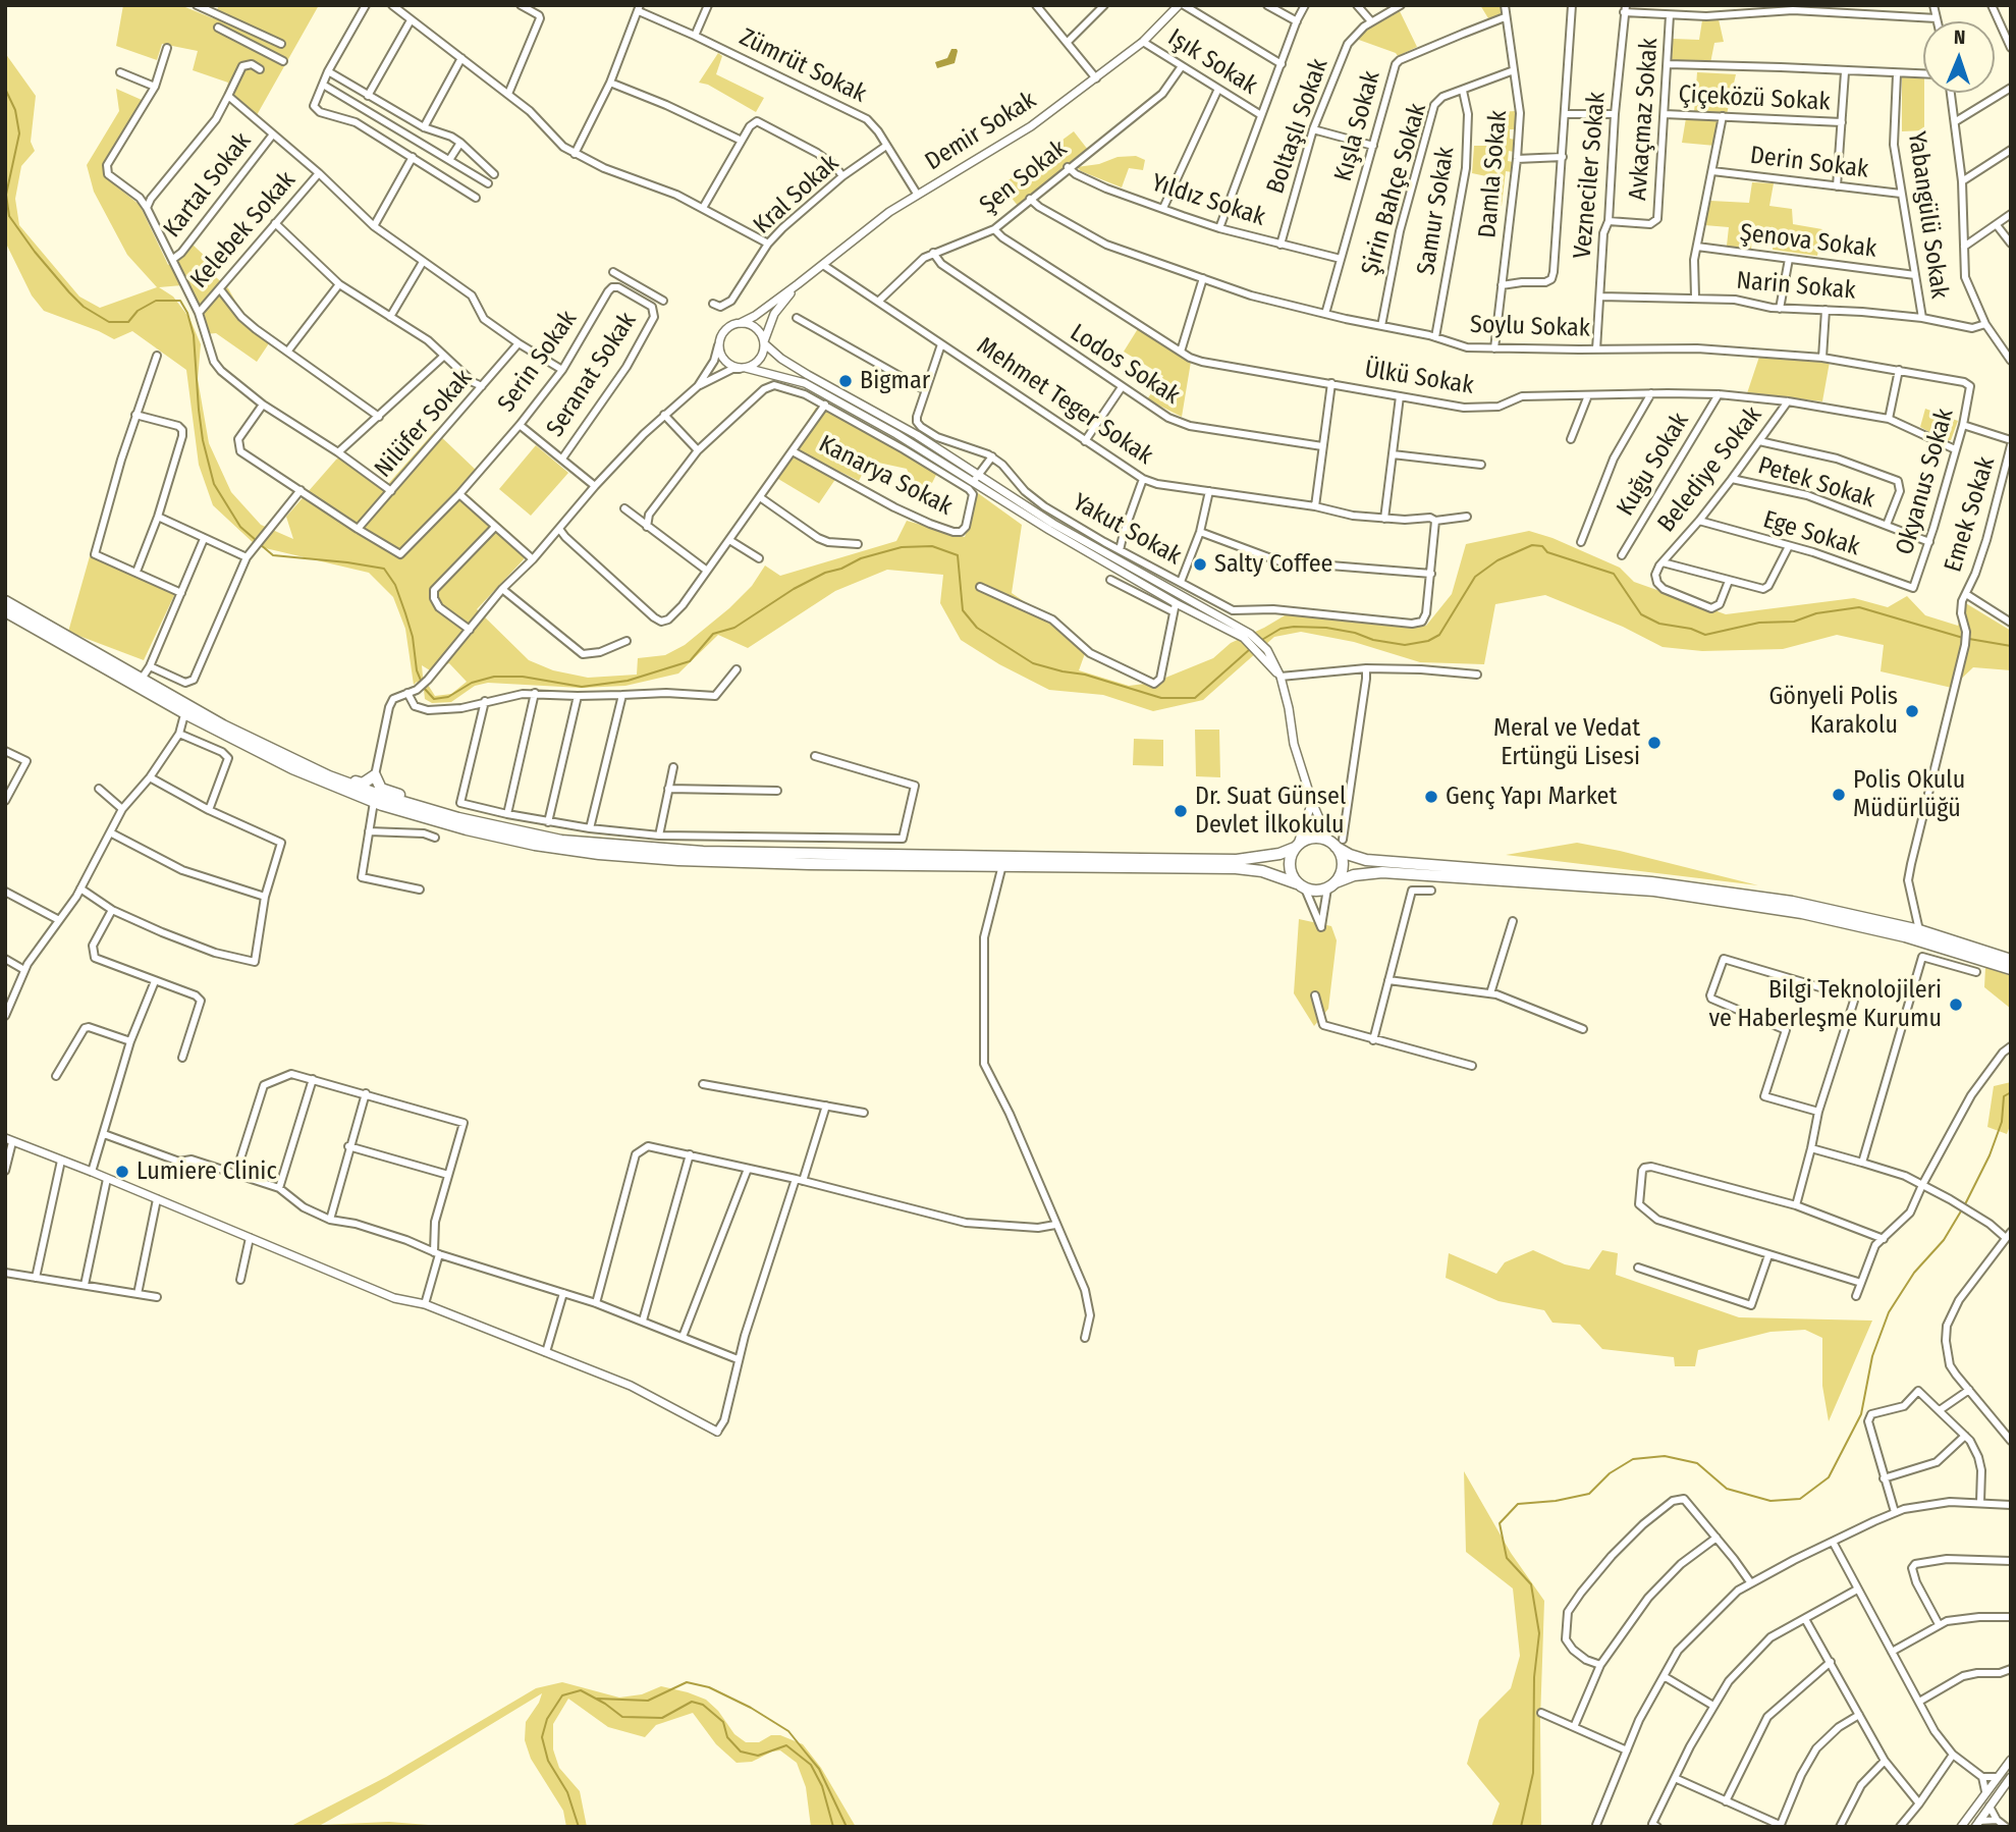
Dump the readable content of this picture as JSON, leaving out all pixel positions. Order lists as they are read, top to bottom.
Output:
{
  "streets": {
    "street": [
      "Işık Sokak",
      "Zümrüt Sokak",
      "Çiçeközü Sokak",
      "Avkaçmaz Sokak",
      "Boltaşlı Sokak",
      "Kışla Sokak",
      "Demir Sokak",
      "Derin Sokak",
      "Damla Sokak",
      "Vezneciler Sokak",
      "Şen Sokak",
      "Kartal Sokak",
      "Şirin Bahçe Sokak",
      "Kral Sokak",
      "Yıldız Sokak",
      "Samur Sokak",
      "Yabangülü Sokak",
      "Kelebek Sokak",
      "Şenova Sokak",
      "Narin Sokak",
      "Soylu Sokak",
      "Serin Sokak",
      "Lodos Sokak",
      "Seranat Sokak",
      "Ülkü Sokak",
      "Mehmet Teger Sokak",
      "Nilüfer Sokak",
      "Kuğu Sokak",
      "Belediye Sokak",
      "Kanarya Sokak",
      "Okyanus Sokak",
      "Petek Sokak",
      "Emek Sokak",
      "Yakut Sokak",
      "Ege Sokak"
    ]
  },
  "crossings": [
    ["Işık Sokak", "Demir Sokak"],
    ["Işık Sokak", "Şen Sokak"],
    ["Zümrüt Sokak", "Demir Sokak"],
    ["Zümrüt Sokak", "Kral Sokak"],
    ["Çiçeközü Sokak", "Avkaçmaz Sokak"],
    ["Avkaçmaz Sokak", "Vezneciler Sokak"],
    ["Boltaşlı Sokak", "Yıldız Sokak"],
    ["Kışla Sokak", "Damla Sokak"],
    ["Kışla Sokak", "Yıldız Sokak"],
    ["Kışla Sokak", "Soylu Sokak"],
    ["Demir Sokak", "Mehmet Teger Sokak"],
    ["Derin Sokak", "Yabangülü Sokak"],
    ["Damla Sokak", "Şirin Bahçe Sokak"],
    ["Damla Sokak", "Soylu Sokak"],
    ["Vezneciler Sokak", "Narin Sokak"],
    ["Vezneciler Sokak", "Soylu Sokak"],
    ["Şen Sokak", "Yıldız Sokak"],
    ["Şen Sokak", "Soylu Sokak"],
    ["Şen Sokak", "Lodos Sokak"],
    ["Şen Sokak", "Ülkü Sokak"],
    ["Şen Sokak", "Mehmet Teger Sokak"],
    ["Şirin Bahçe Sokak", "Samur Sokak"],
    ["Şirin Bahçe Sokak", "Soylu Sokak"],
    ["Samur Sokak", "Soylu Sokak"],
    ["Yabangülü Sokak", "Şenova Sokak"],
    ["Yabangülü Sokak", "Narin Sokak"],
    ["Soylu Sokak", "Okyanus Sokak"],
    ["Serin Sokak", "Seranat Sokak"],
    ["Serin Sokak", "Nilüfer Sokak"],
    ["Ülkü Sokak", "Kuğu Sokak"],
    ["Ülkü Sokak", "Belediye Sokak"],
    ["Ülkü Sokak", "Okyanus Sokak"],
    ["Mehmet Teger Sokak", "Yakut Sokak"],
    ["Belediye Sokak", "Petek Sokak"],
    ["Belediye Sokak", "Ege Sokak"],
    ["Okyanus Sokak", "Petek Sokak"],
    ["Okyanus Sokak", "Ege Sokak"]
  ],
  "places": [
    "Bigmar",
    "Salty Coffee",
    "Gönyeli Polis Karakolu",
    "Meral ve Vedat Ertüngü Lisesi",
    "Polis Okulu Müdürlüğü",
    "Genç Yapı Market",
    "Dr. Suat Günsel Devlet İlkokulu",
    "Bilgi Teknolojileri ve Haberleşme Kurumu",
    "Lumiere Clinic"
  ],
  "north": "top"
}
